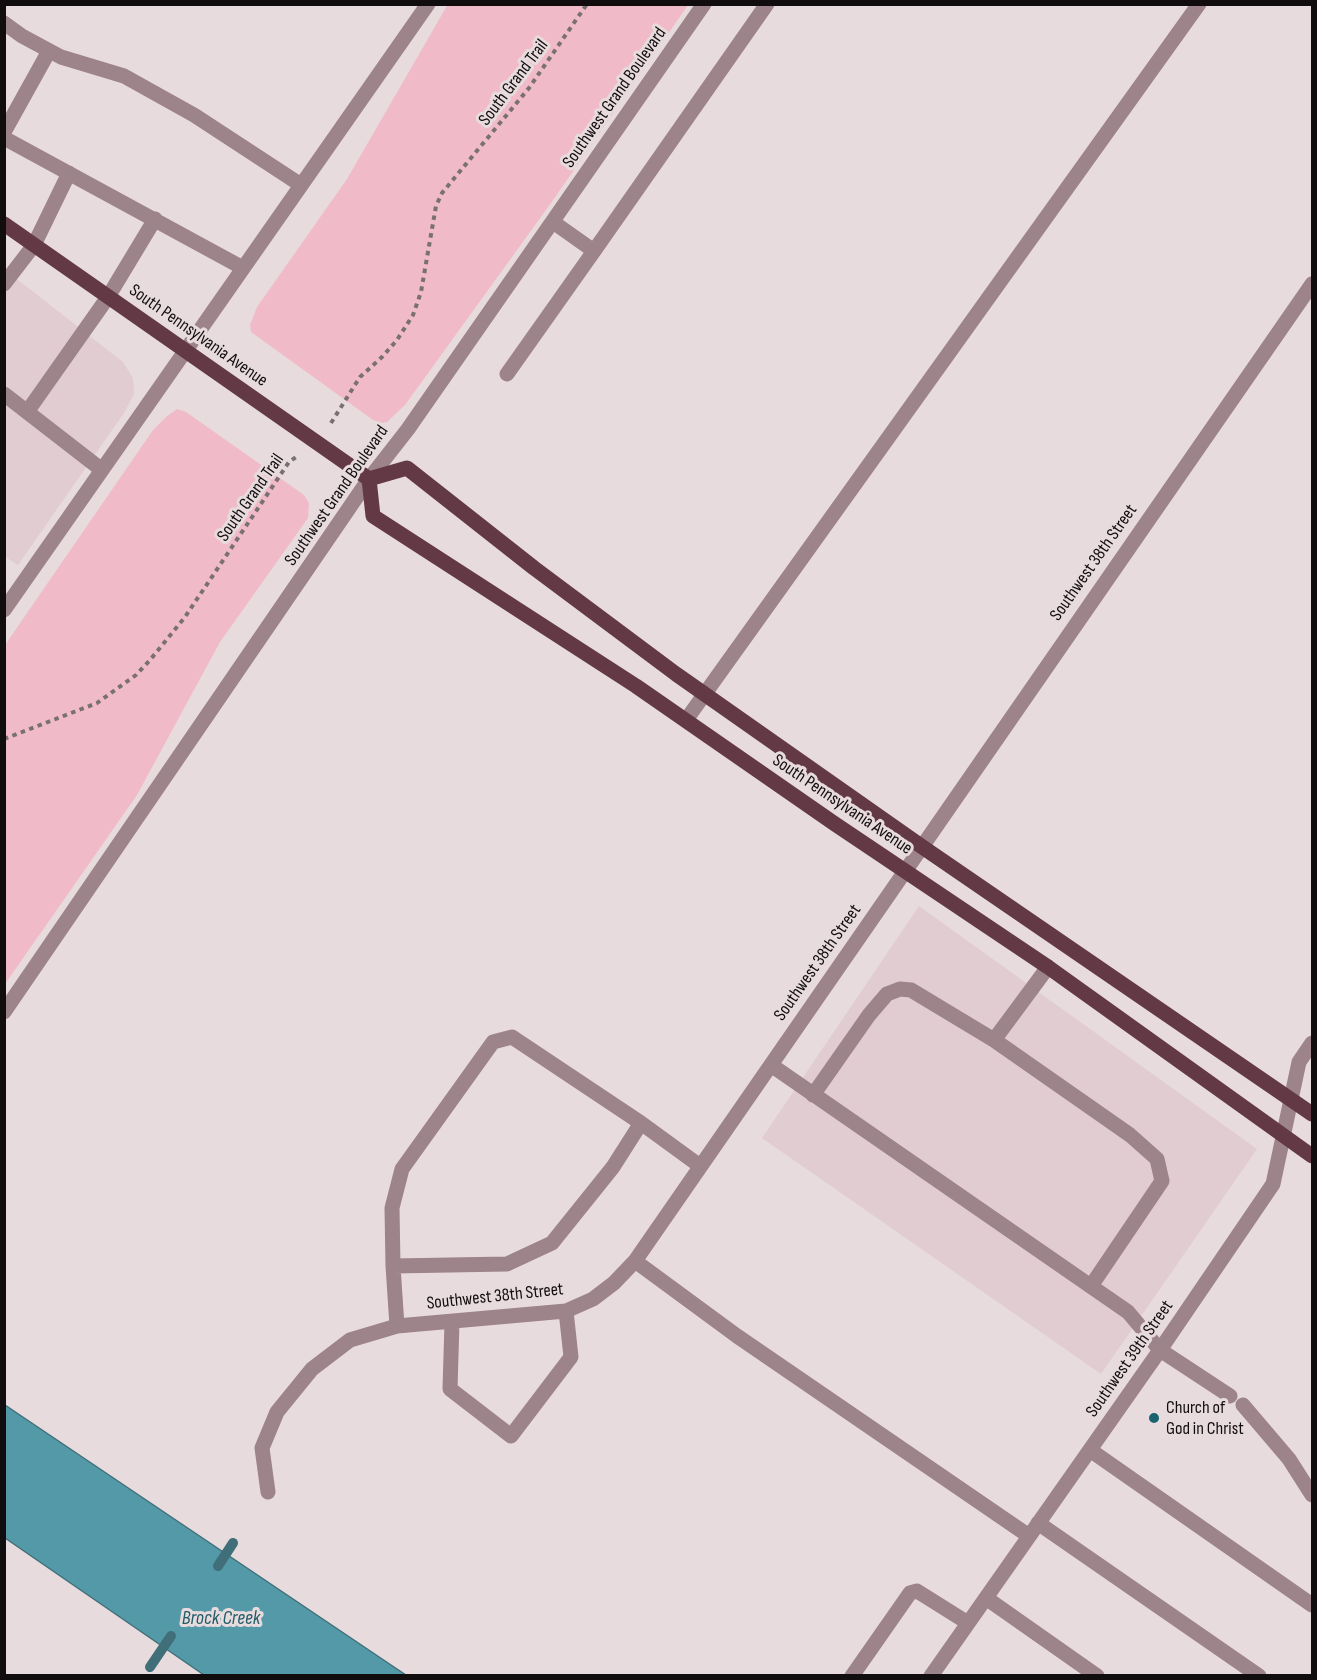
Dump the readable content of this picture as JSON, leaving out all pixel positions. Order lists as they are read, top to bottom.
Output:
{
  "streets": {
    "main road": ["South Pennsylvania Avenue"],
    "street": ["Southwest Grand Boulevard", "Southwest 38th Street", "Southwest 39th Street"],
    "path": ["South Grand Trail"]
  },
  "crossings": [
    ["South Grand Trail", "South Pennsylvania Avenue"],
    ["Southwest Grand Boulevard", "South Pennsylvania Avenue"],
    ["South Pennsylvania Avenue", "Southwest 38th Street"],
    ["South Pennsylvania Avenue", "Southwest 39th Street"]
  ],
  "water": ["Brock Creek"],
  "places": ["Church of God in Christ"]
}
